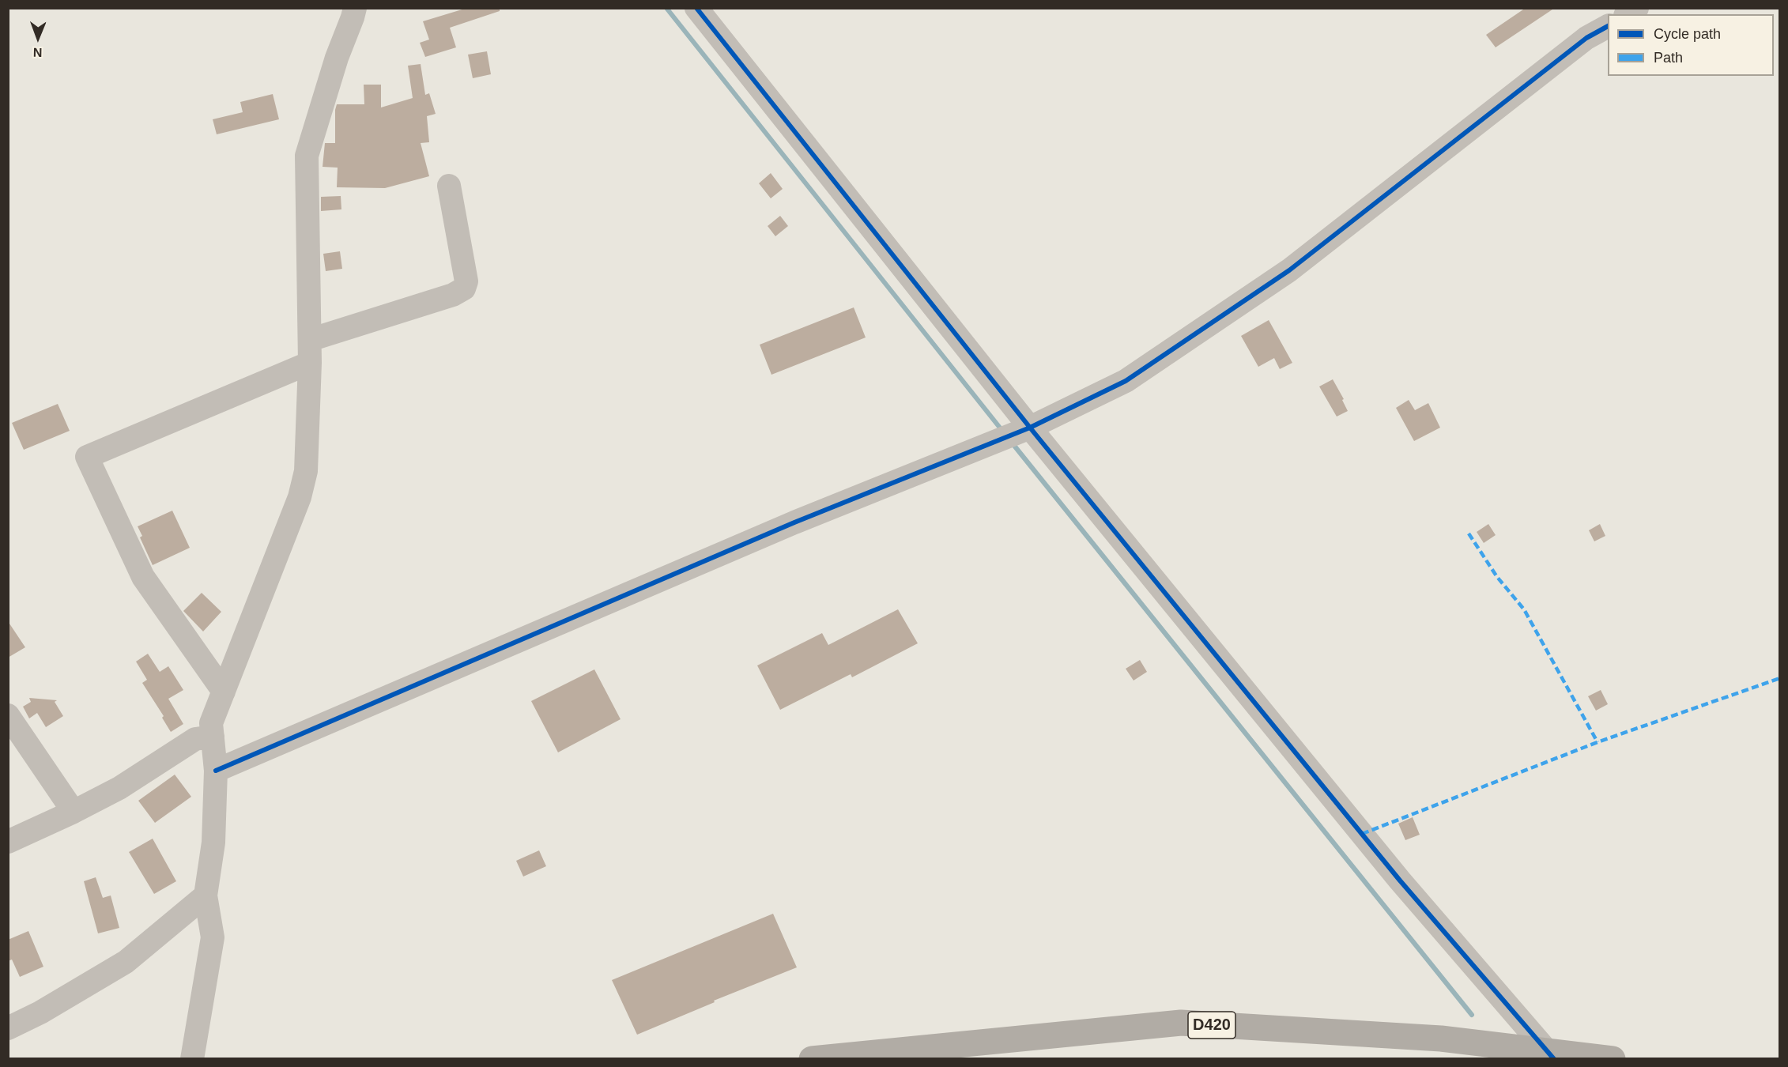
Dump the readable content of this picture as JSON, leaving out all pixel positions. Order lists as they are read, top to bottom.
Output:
{
  "streets": {
    "main road": ["D420"]
  },
  "legend": ["Cycle path", "Path"],
  "north": "bottom"
}
